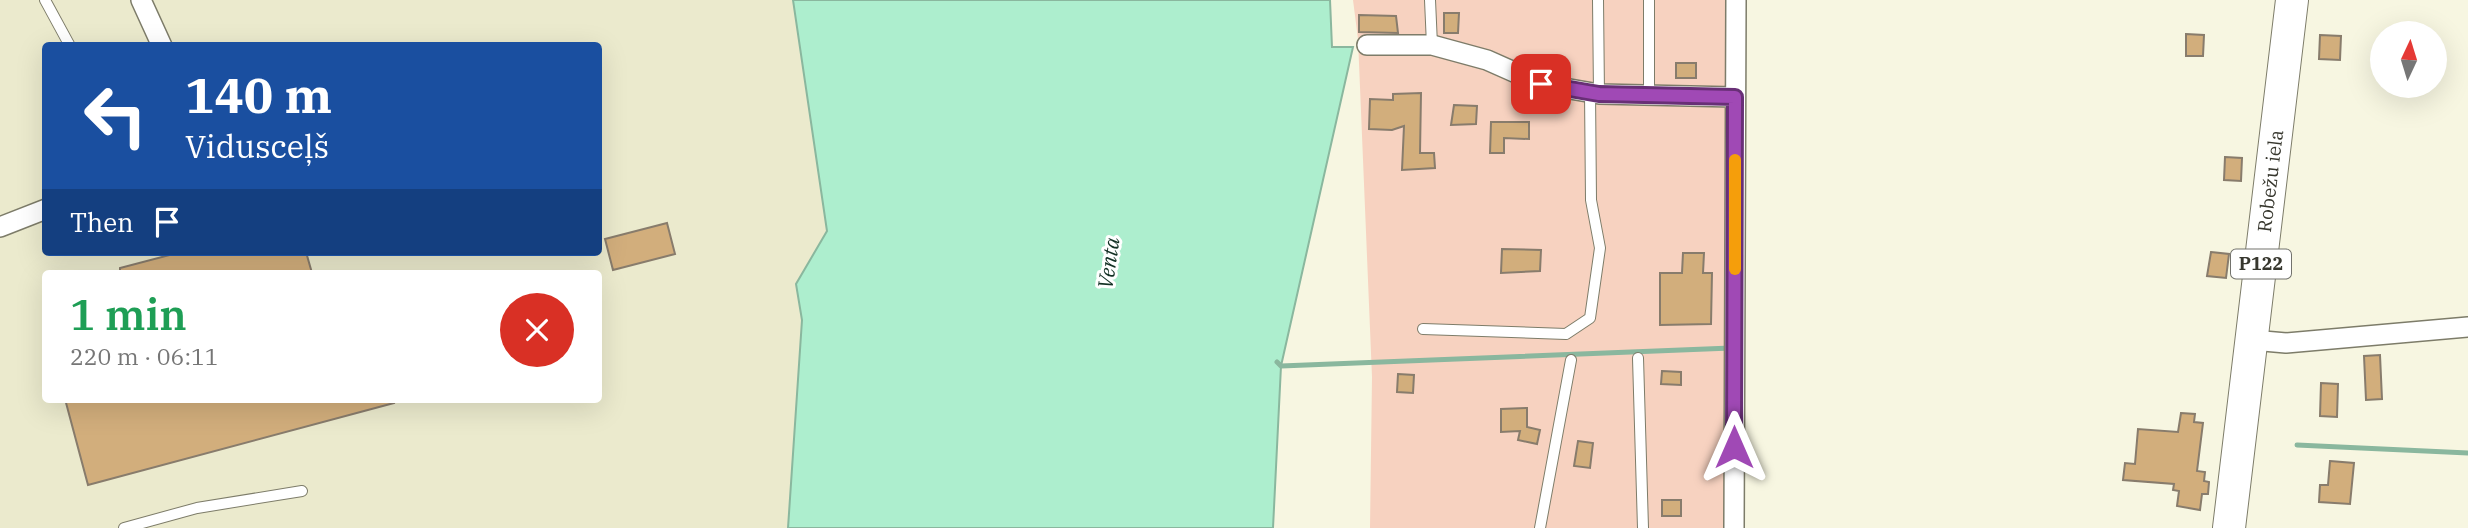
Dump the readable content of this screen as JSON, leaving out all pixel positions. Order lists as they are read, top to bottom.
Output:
{
  "streets": {
    "main road": ["Robežu iela", "P122"]
  },
  "water": ["Venta"],
  "north": "top",
  "page": {
    "turn": ["140 m", "Vidusceļš"],
    "then": "Then",
    "heading": ["1 min", "220 m · 06:11"]
  }
}
